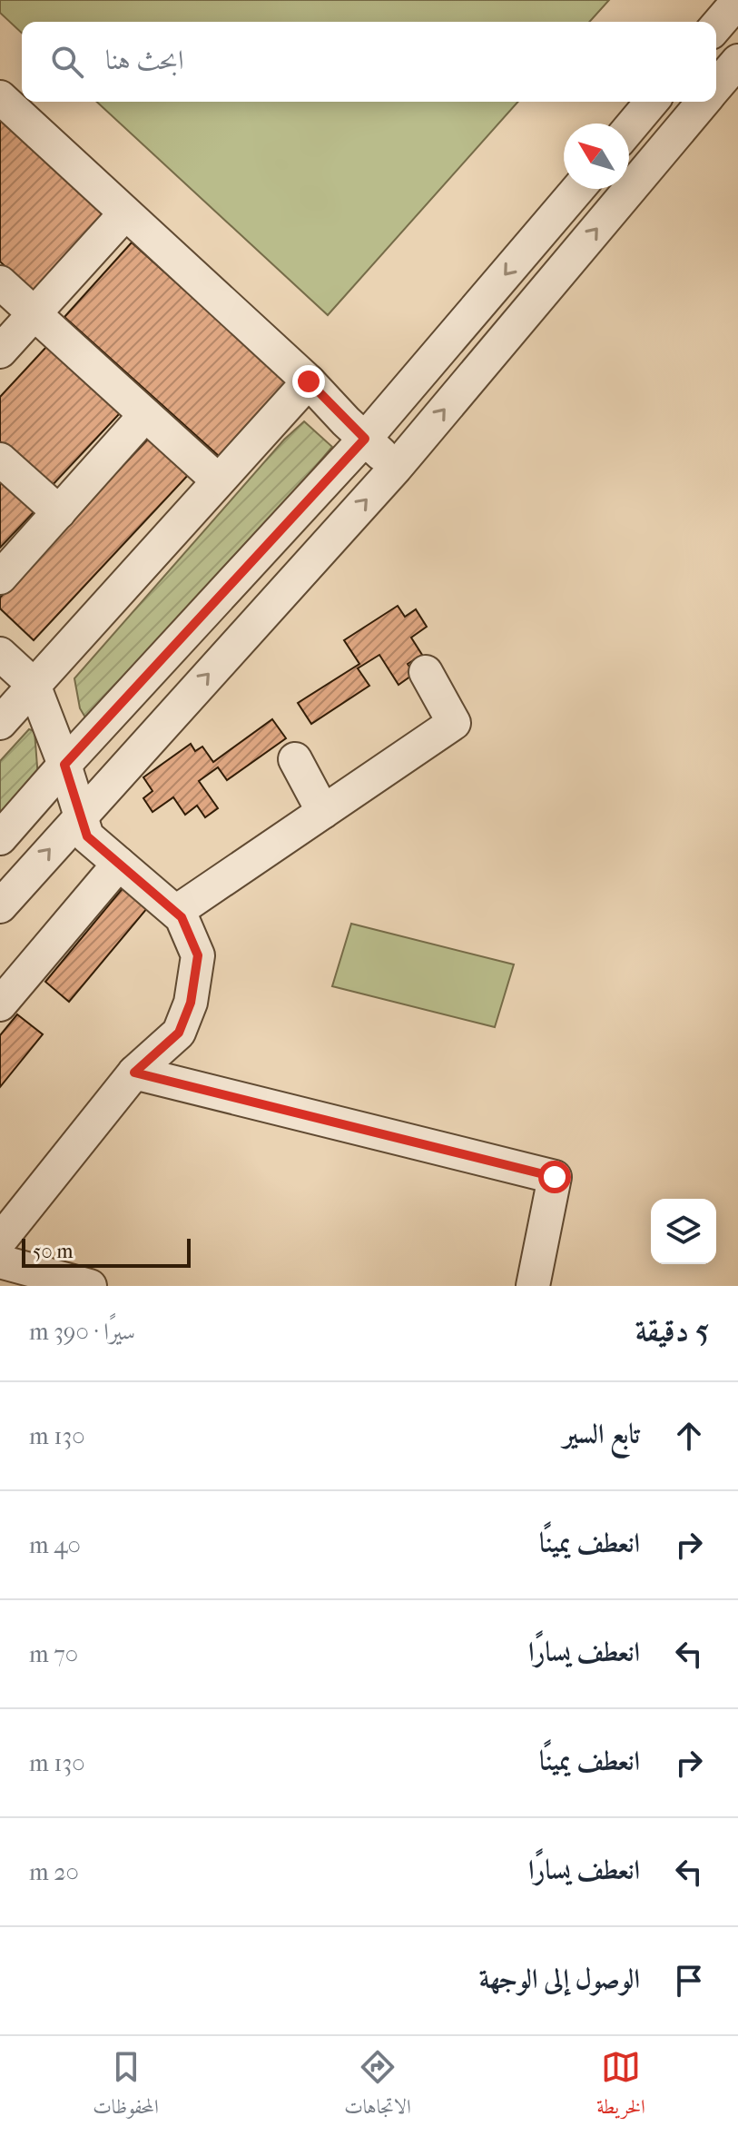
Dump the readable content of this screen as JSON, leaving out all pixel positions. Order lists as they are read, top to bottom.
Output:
{
  "scale_bar": "50 m",
  "north": "top left",
  "page": {
    "search": "ابحث هنا",
    "scale": "50 m",
    "heading": ["5 دقيقة", "سيرًا · 390 m"],
    "list": [
      ["تابع السير", "130 m"],
      ["انعطف يمينًا", "40 m"],
      ["انعطف يسارًا", "70 m"],
      ["انعطف يمينًا", "130 m"],
      ["انعطف يسارًا", "20 m"],
      "الوصول إلى الوجهة"
    ],
    "nav": ["الخريطة", "الاتجاهات", "المحفوظات"]
  }
}
